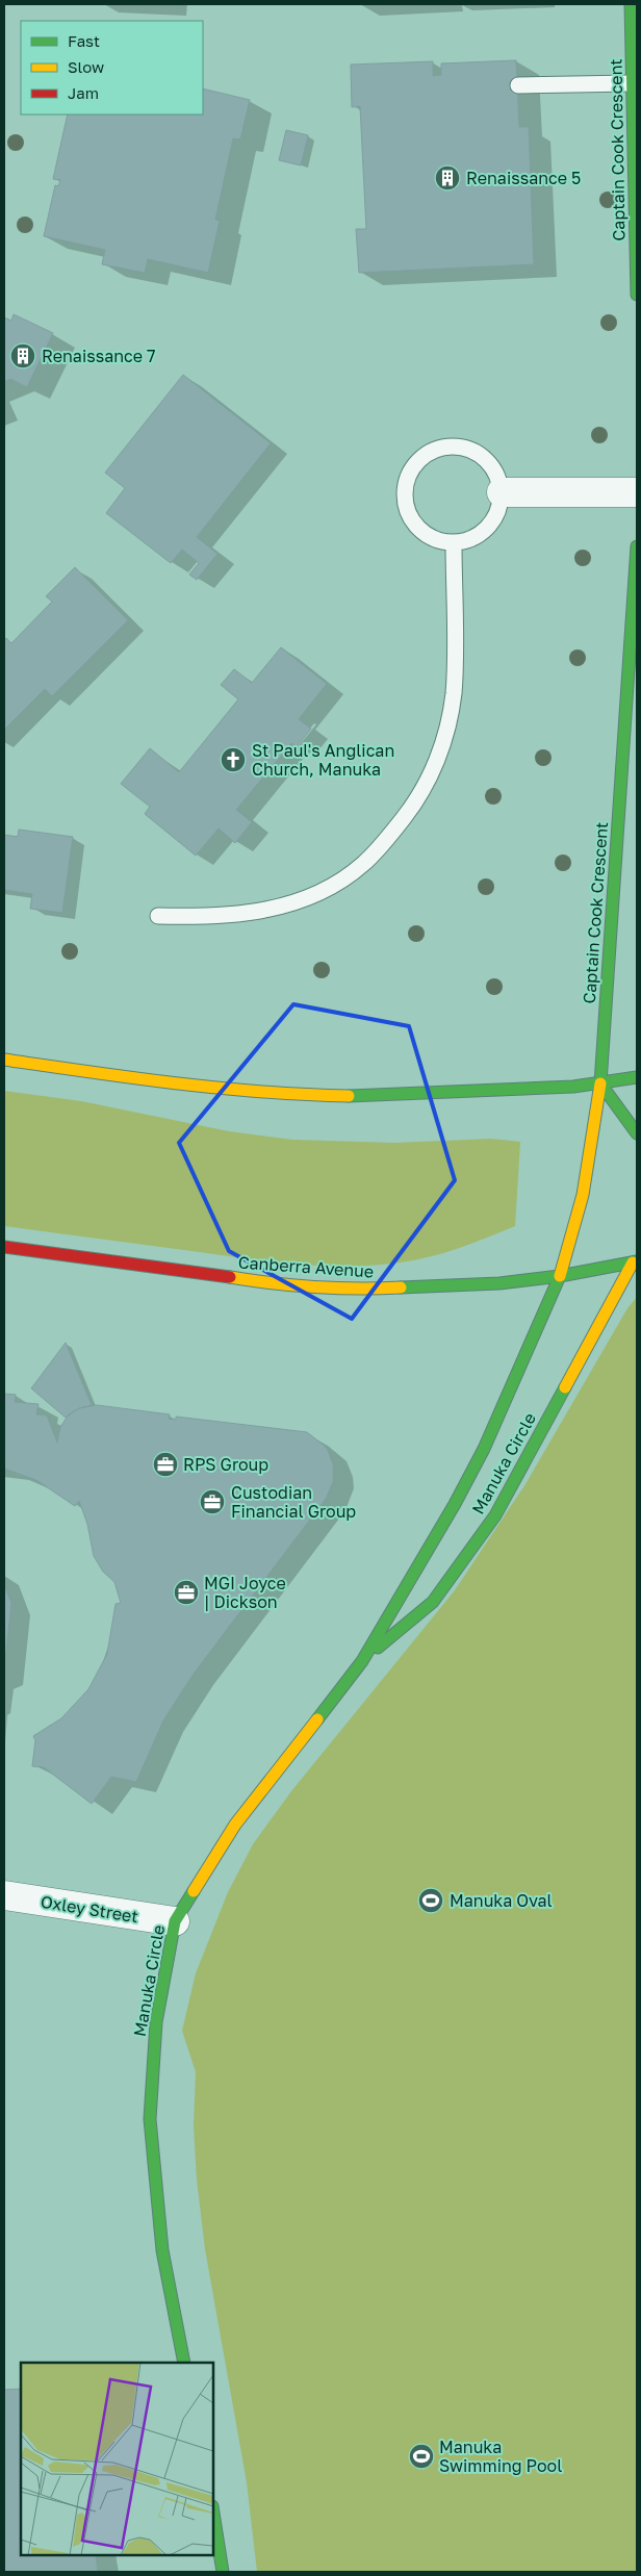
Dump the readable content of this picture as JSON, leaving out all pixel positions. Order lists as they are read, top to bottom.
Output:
{
  "streets": {
    "main road": ["Captain Cook Crescent", "Canberra Avenue", "Manuka Circle"],
    "street": ["Oxley Street"]
  },
  "crossings": [
    ["Captain Cook Crescent", "Canberra Avenue"],
    ["Captain Cook Crescent", "Manuka Circle"],
    ["Canberra Avenue", "Manuka Circle"],
    ["Manuka Circle", "Oxley Street"]
  ],
  "places": {
    "building": ["Renaissance 5", "Renaissance 7"],
    "church": ["St Paul's Anglican Church, Manuka"],
    "office": ["RPS Group", "Custodian Financial Group", "MGI Joyce | Dickson"],
    "sports": ["Manuka Oval", "Manuka Swimming Pool"]
  },
  "legend": ["Fast", "Slow", "Jam"]
}
